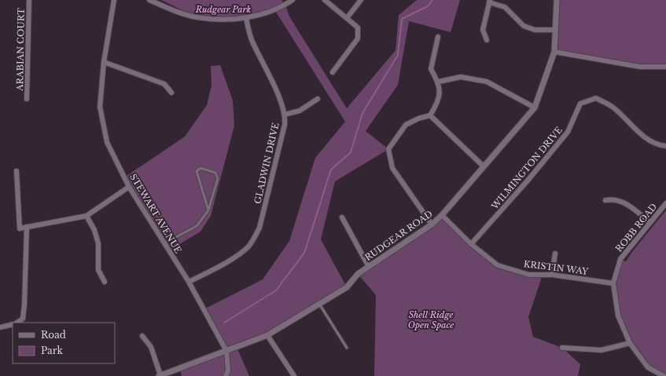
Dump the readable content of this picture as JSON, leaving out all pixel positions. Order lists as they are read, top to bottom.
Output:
{
  "streets": {
    "street": [
      "ARABIAN COURT",
      "GLADWIN DRIVE",
      "WILMINGTON DRIVE",
      "STEWART AVENUE",
      "ROBB ROAD",
      "RUDGEAR ROAD",
      "KRISTIN WAY"
    ]
  },
  "crossings": [
    ["GLADWIN DRIVE", "STEWART AVENUE"],
    ["WILMINGTON DRIVE", "KRISTIN WAY"],
    ["STEWART AVENUE", "RUDGEAR ROAD"],
    ["ROBB ROAD", "KRISTIN WAY"],
    ["RUDGEAR ROAD", "KRISTIN WAY"]
  ],
  "parks": ["Rudgear Park", "Shell Ridge Open Space"],
  "legend": ["Road", "Park"]
}
